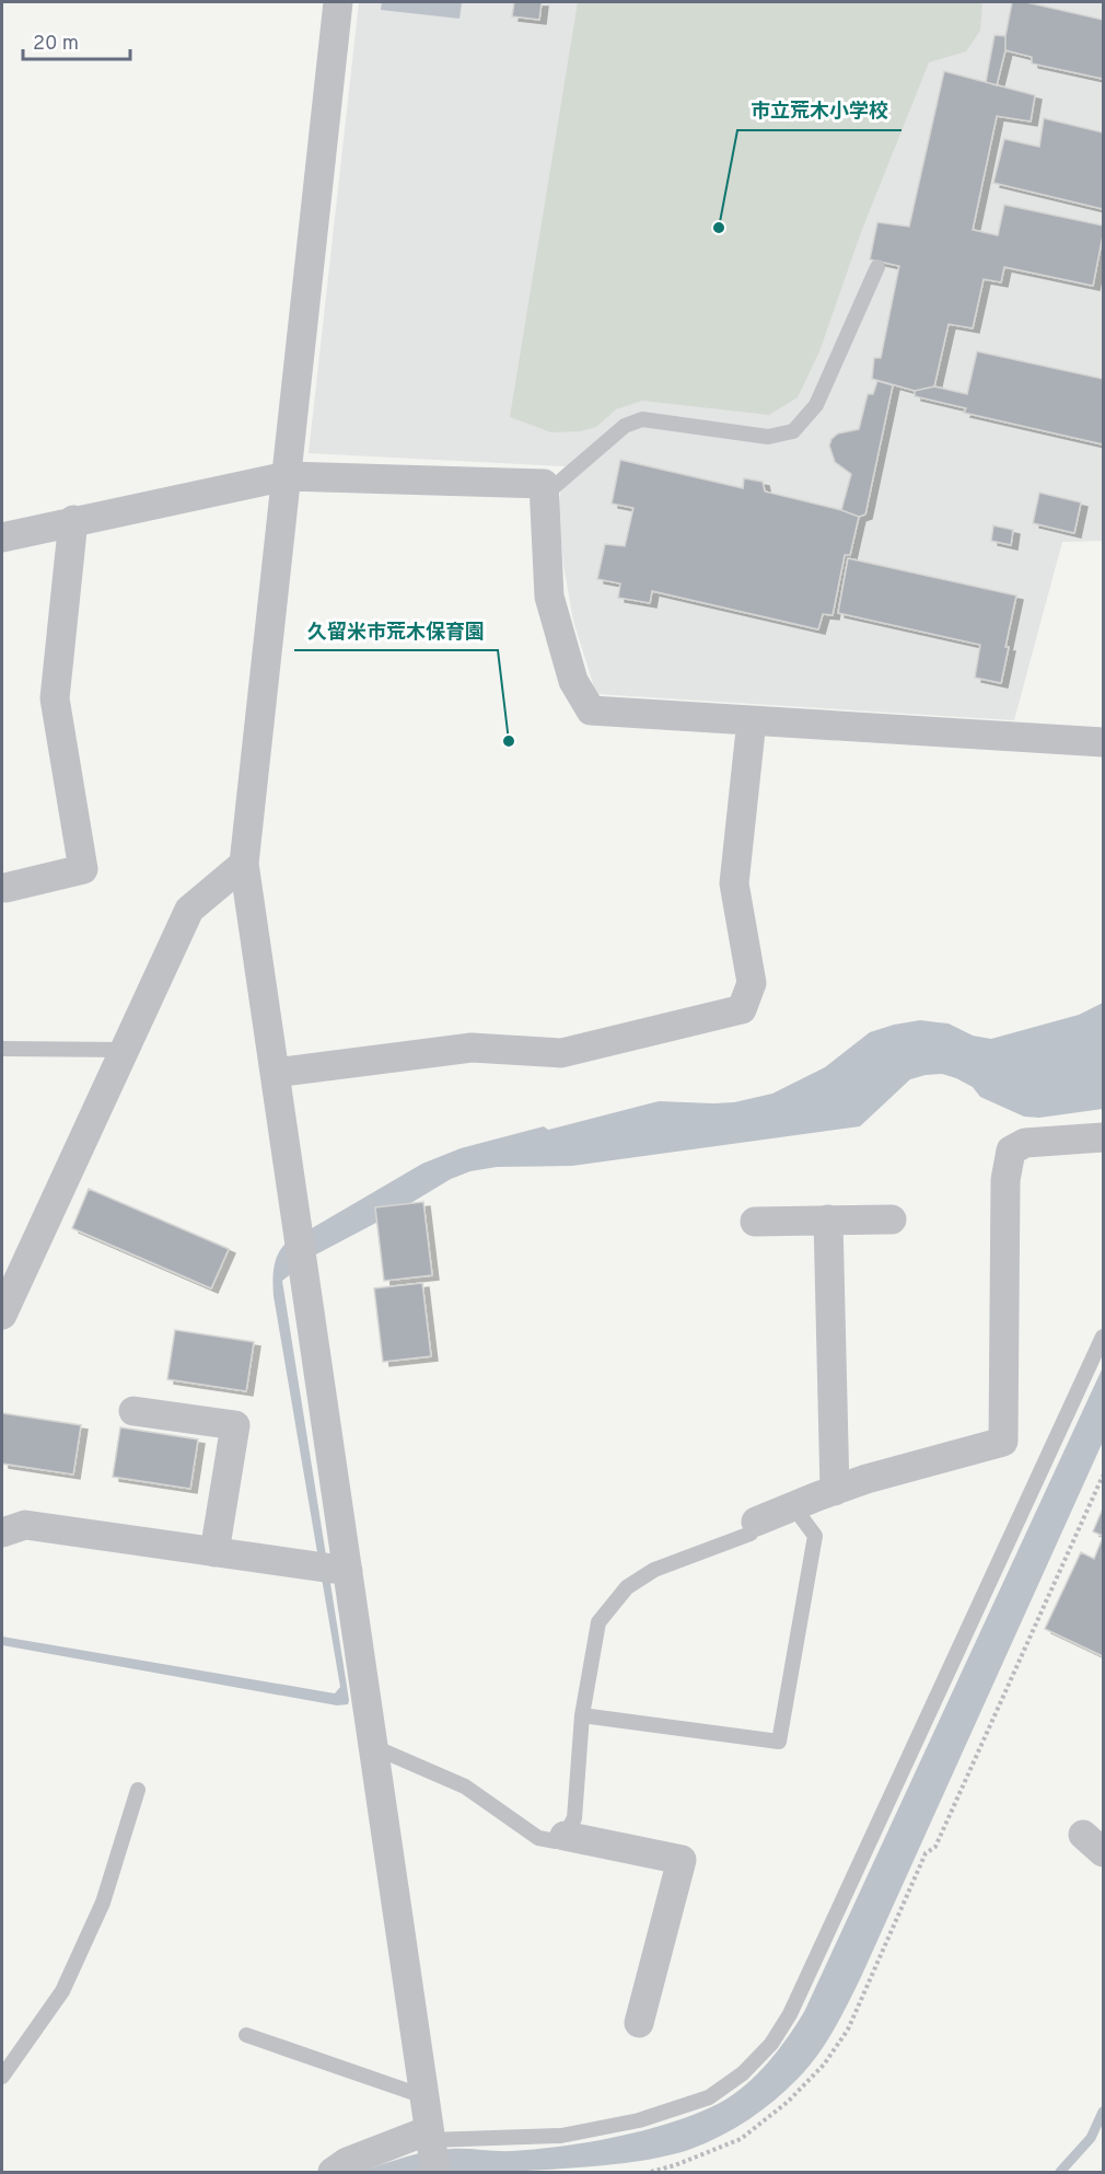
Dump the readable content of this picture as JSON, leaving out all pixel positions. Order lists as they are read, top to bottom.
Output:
{
  "places": ["市立荒木小学校", "久留米市荒木保育園"],
  "scale_bar": "20 m"
}
